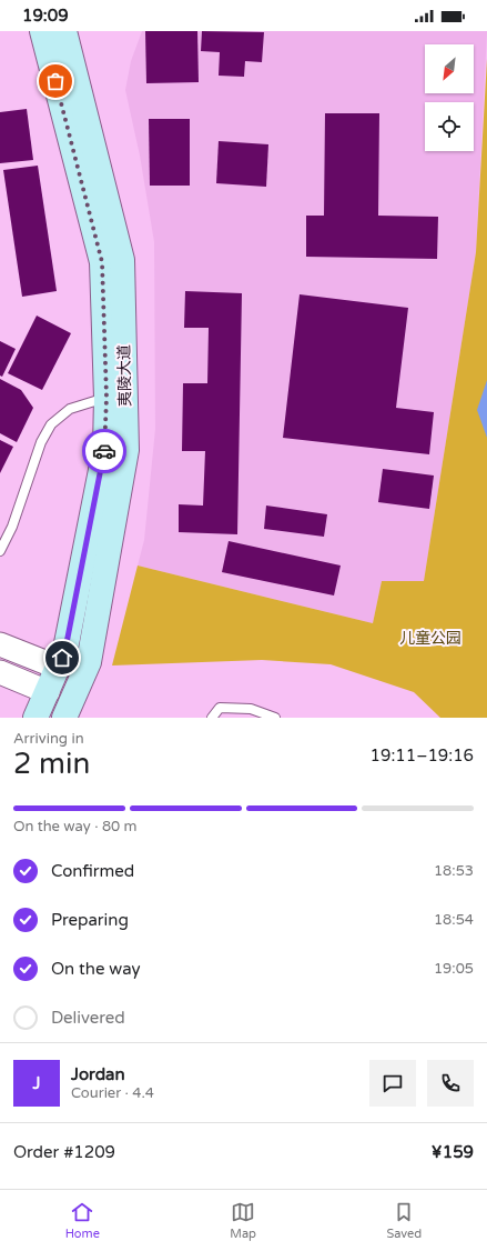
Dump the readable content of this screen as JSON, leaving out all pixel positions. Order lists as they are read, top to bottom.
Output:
{
  "streets": {
    "main road": ["夷陵大道"]
  },
  "parks": ["儿童公园"],
  "north": "bottom left",
  "page": {
    "status": "19:09",
    "heading": ["2 min", "Arriving in", "19:11–19:16"],
    "panel": [
      "Jordan",
      "Courier · 4.4",
      "Order #1209",
      "¥159"
    ],
    "bar": "On the way · 80 m",
    "list": [
      ["Confirmed", "18:53"],
      ["Preparing", "18:54"],
      ["On the way", "19:05"],
      "Delivered"
    ],
    "round": "J",
    "tabs": ["Home", "Map", "Saved"]
  }
}
